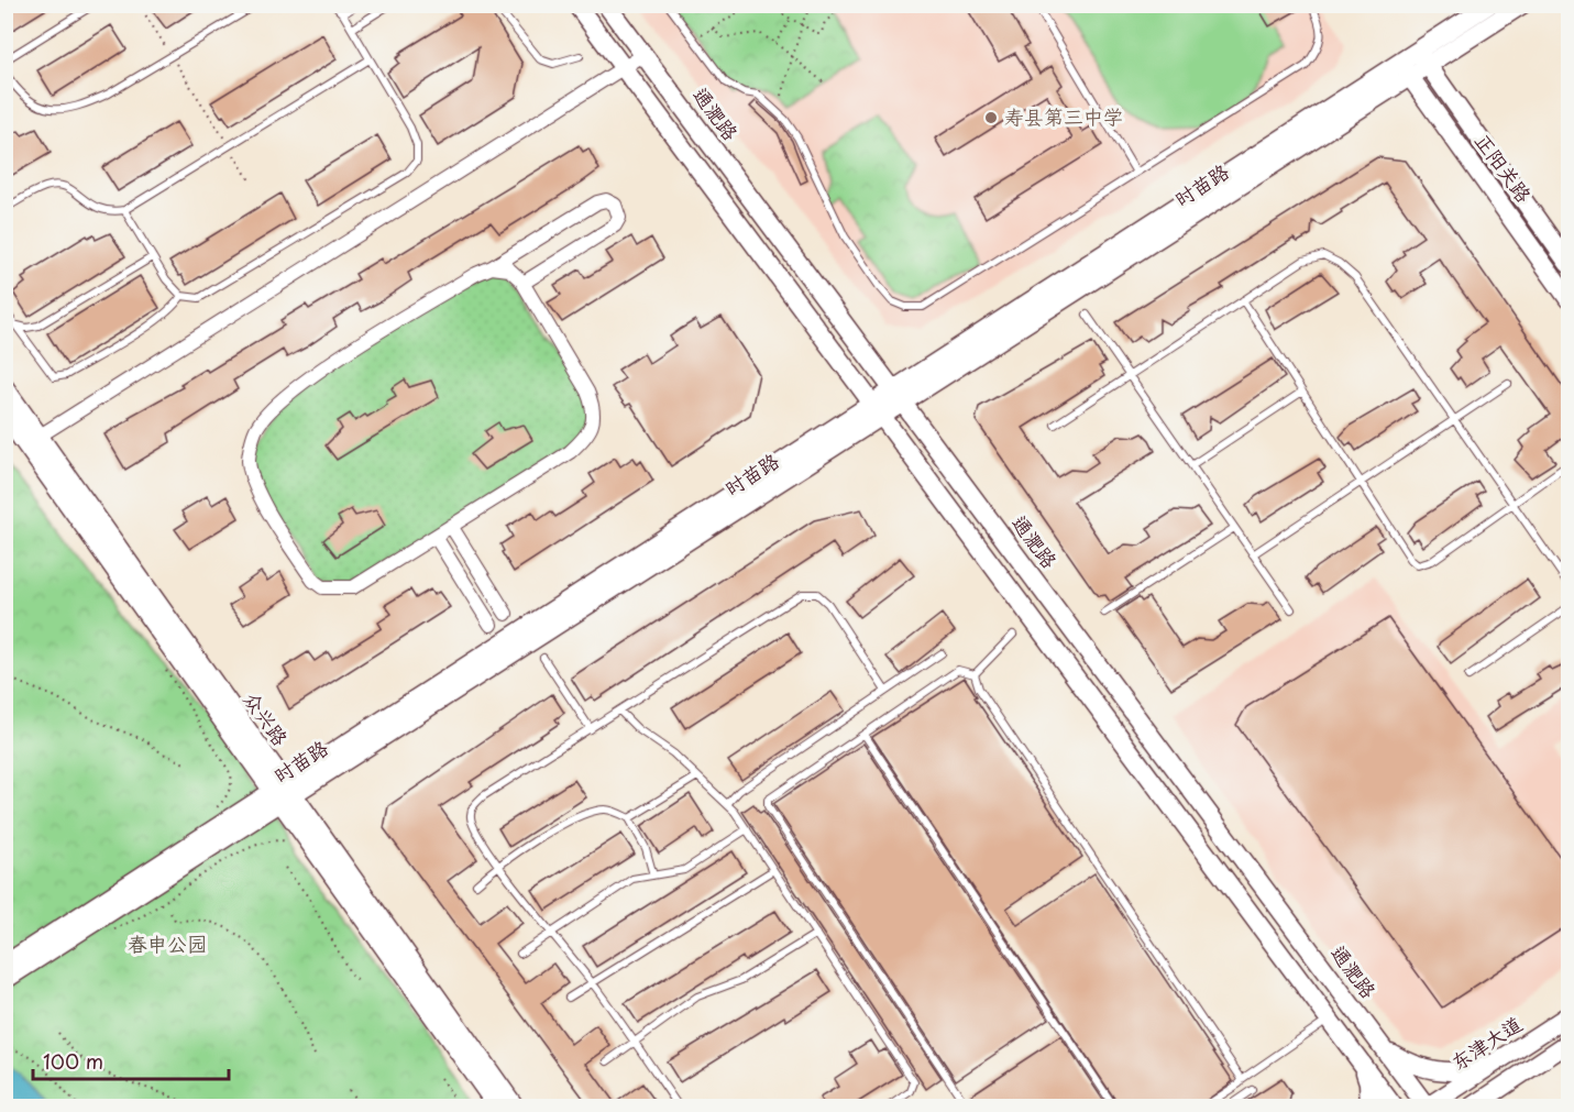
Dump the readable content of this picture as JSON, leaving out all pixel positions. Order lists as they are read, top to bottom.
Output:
{
  "streets": {
    "street": [
      "通淝路",
      "正阳关路",
      "时苗路",
      "众兴路",
      "东津大道"
    ]
  },
  "crossings": [
    ["通淝路", "时苗路"],
    ["通淝路", "东津大道"],
    ["正阳关路", "时苗路"],
    ["时苗路", "众兴路"]
  ],
  "parks": ["春申公园"],
  "places": ["寿县第三中学"],
  "scale_bar": "100 m"
}
